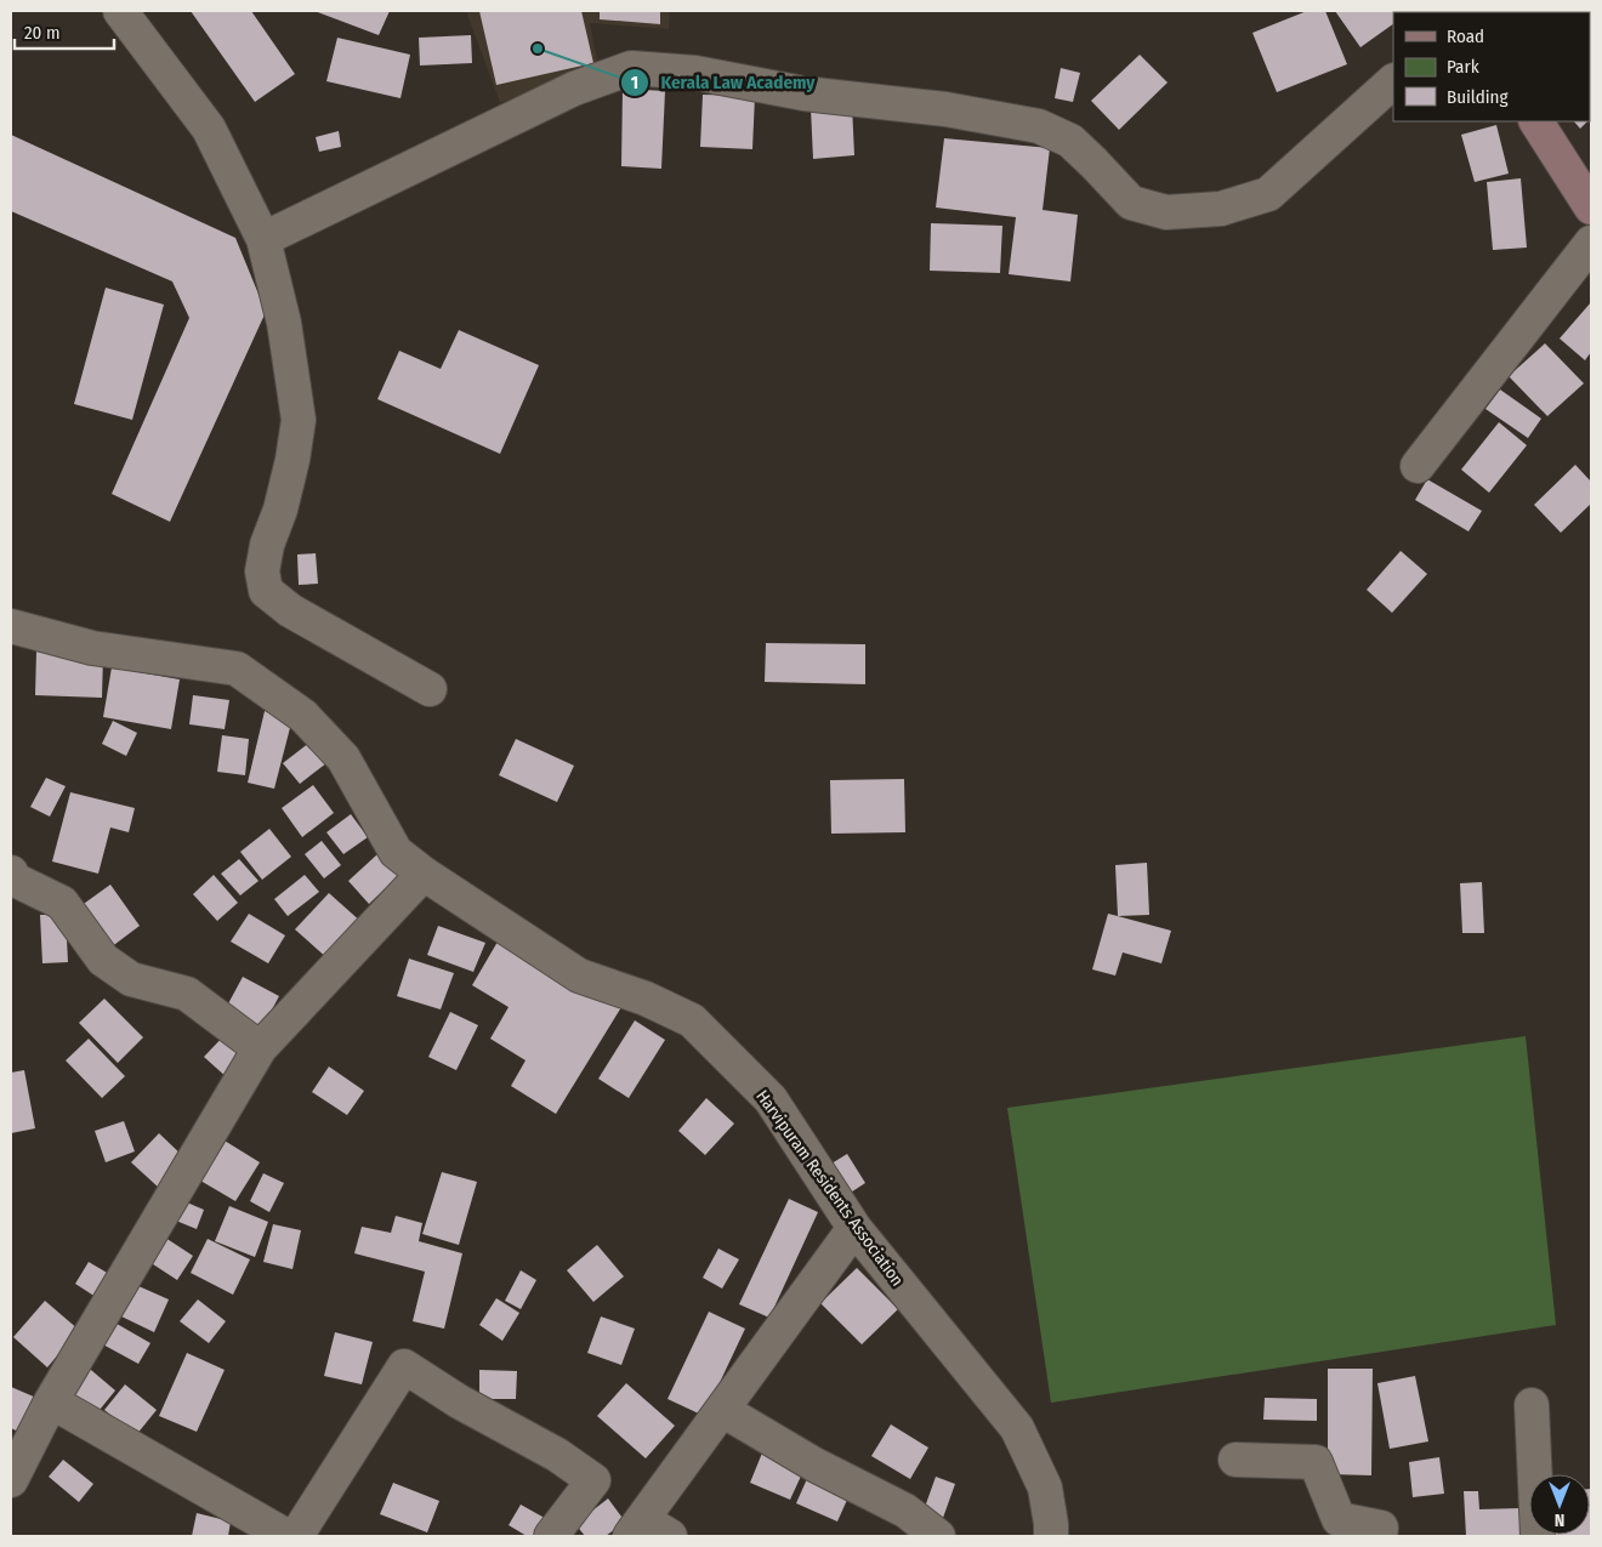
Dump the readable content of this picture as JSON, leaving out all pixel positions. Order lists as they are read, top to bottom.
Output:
{
  "streets": {
    "street": ["Harvipuram Residents Association"]
  },
  "places": ["Kerala Law Academy"],
  "legend": ["Road", "Park", "Building"],
  "scale_bar": "20 m",
  "north": "bottom"
}
